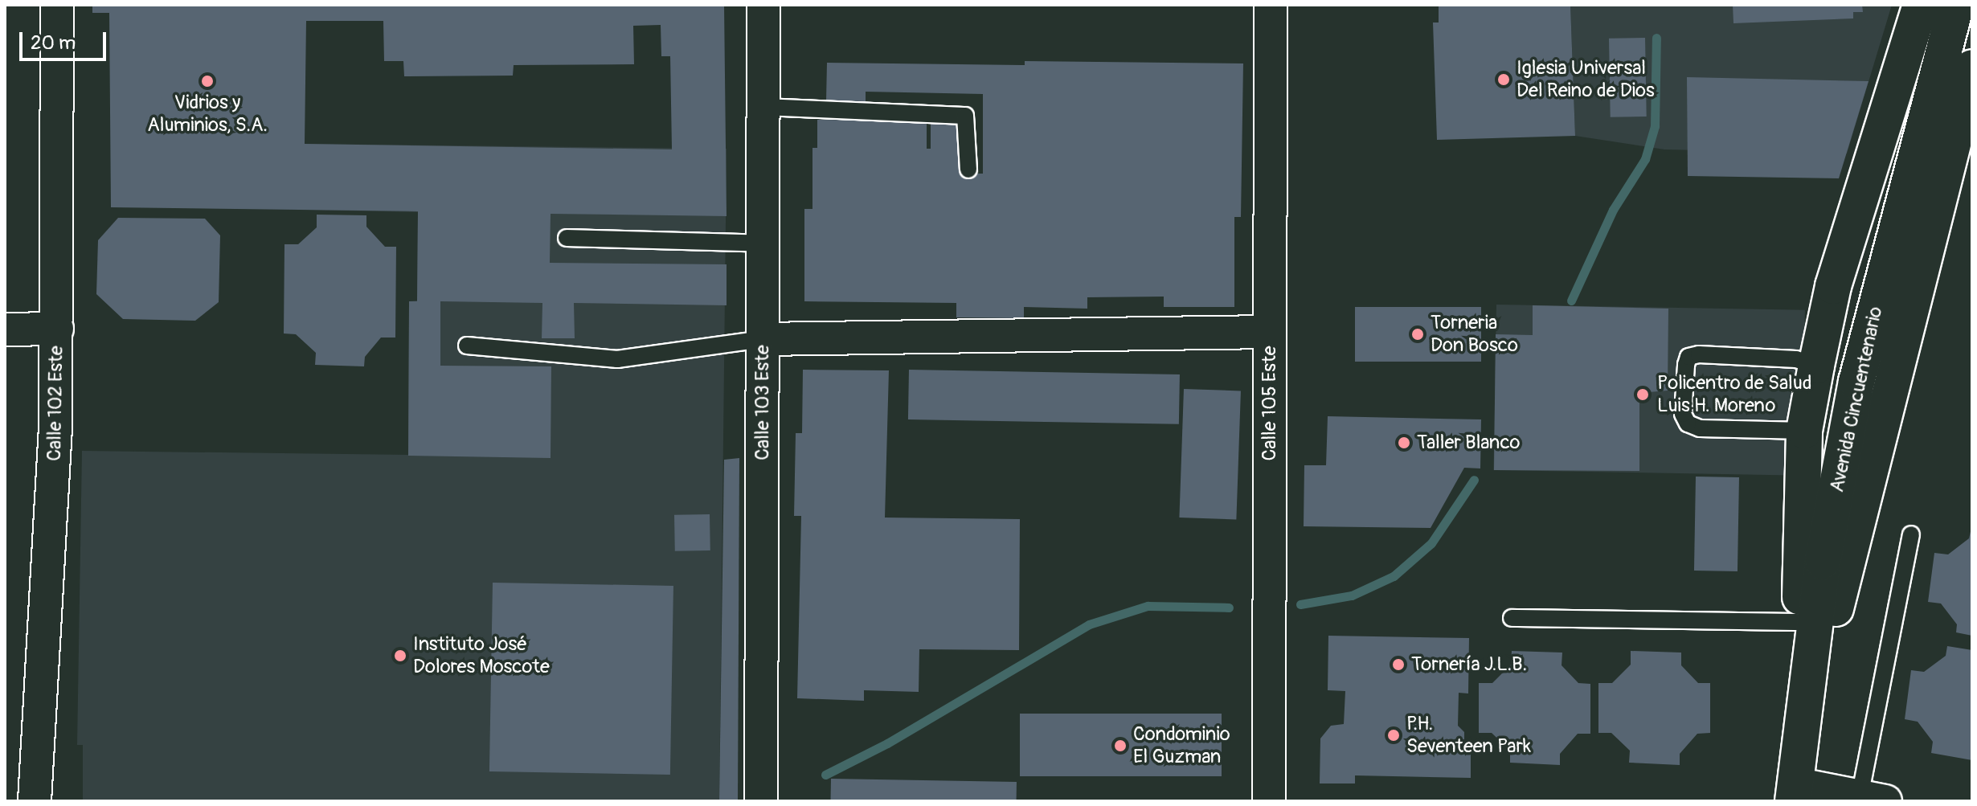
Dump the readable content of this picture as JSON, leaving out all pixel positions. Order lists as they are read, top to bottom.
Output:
{
  "streets": {
    "main road": ["Avenida Cincuentenario"],
    "street": ["Calle 103 Este", "Calle 102 Este", "Calle 105 Este"]
  },
  "places": [
    "Iglesia Universal Del Reino de Dios",
    "Vidrios y Aluminios, S.A.",
    "Torneria Don Bosco",
    "Policentro de Salud Luis H. Moreno",
    "Taller Blanco",
    "Instituto José Dolores Moscote",
    "Tornería J.L.B.",
    "P.H. Seventeen Park",
    "Condominio El Guzman"
  ],
  "scale_bar": "20 m"
}
